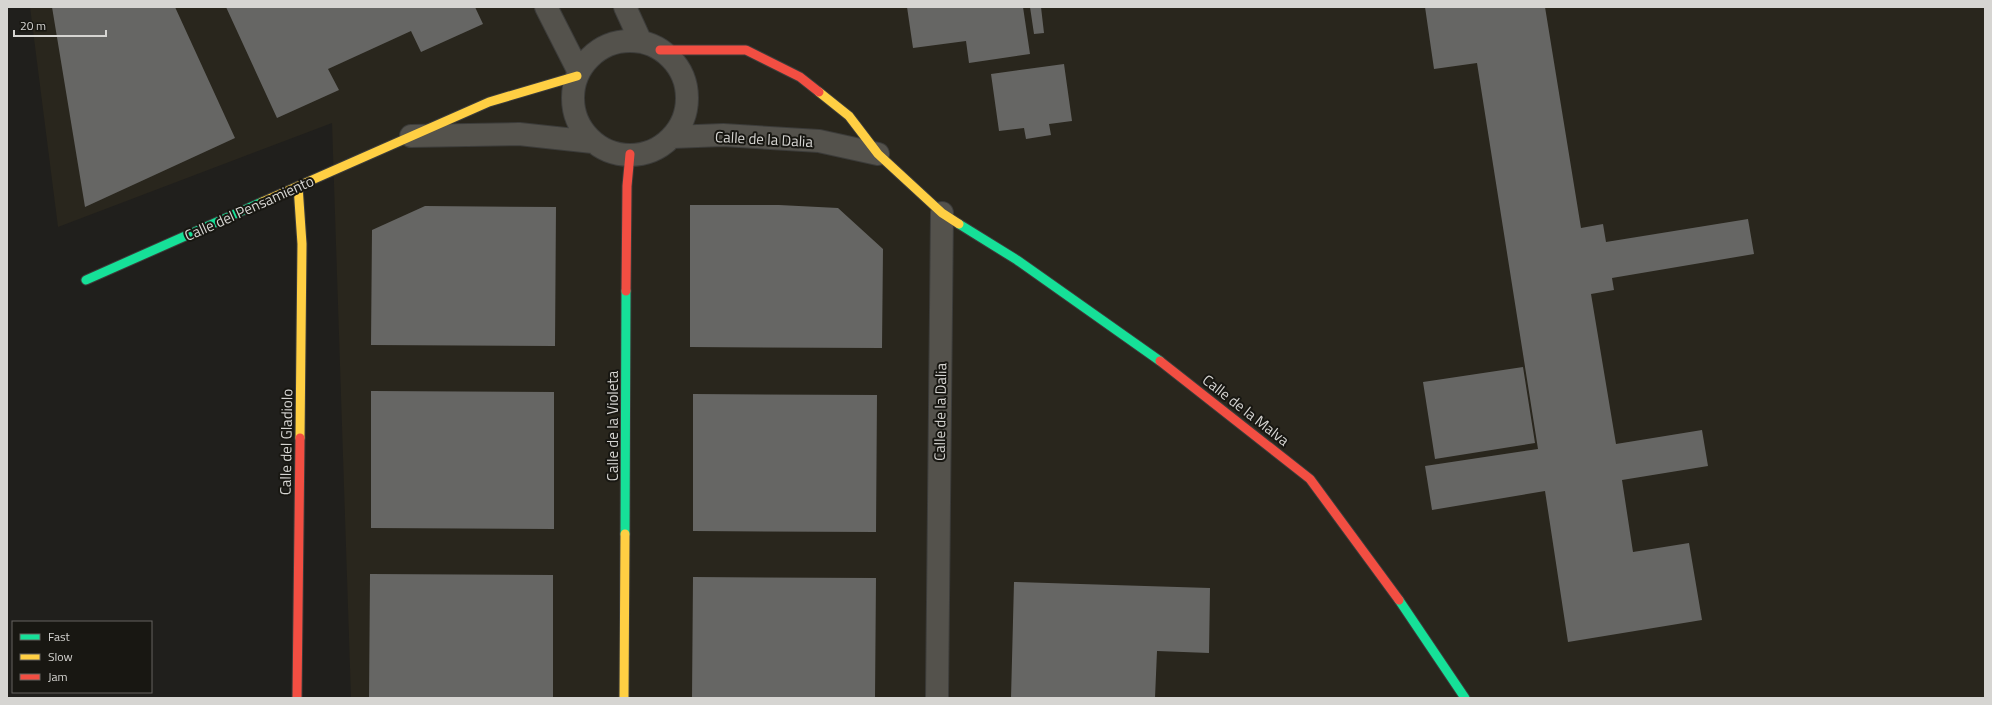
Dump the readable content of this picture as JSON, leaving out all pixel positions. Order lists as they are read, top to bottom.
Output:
{
  "streets": {
    "street": [
      "Calle de la Dalia",
      "Calle del Pensamiento",
      "Calle de la Malva",
      "Calle de la Violeta",
      "Calle del Gladiolo"
    ]
  },
  "crossings": [
    ["Calle de la Dalia", "Calle del Pensamiento"],
    ["Calle de la Dalia", "Calle de la Malva"],
    ["Calle de la Dalia", "Calle de la Violeta"],
    ["Calle del Pensamiento", "Calle de la Violeta"],
    ["Calle del Pensamiento", "Calle del Gladiolo"]
  ],
  "legend": ["Fast", "Slow", "Jam"],
  "scale_bar": "20 m"
}
